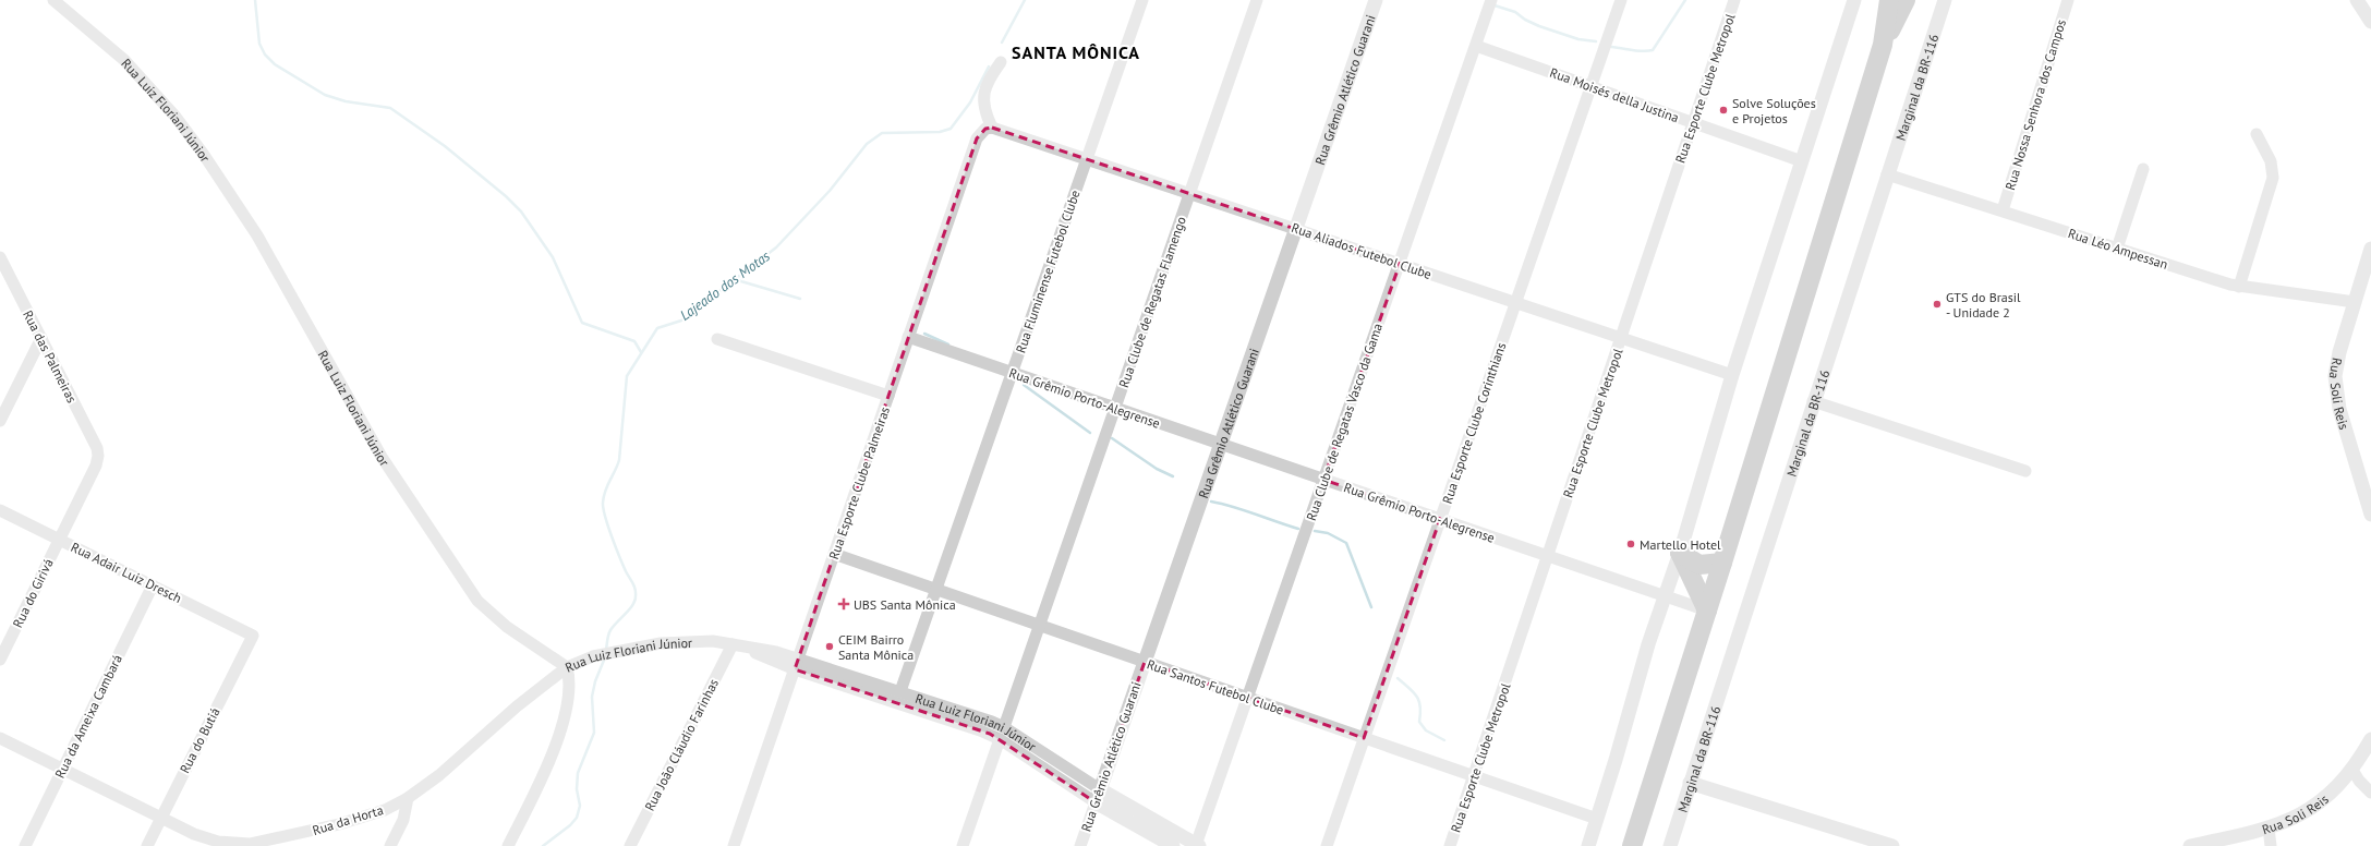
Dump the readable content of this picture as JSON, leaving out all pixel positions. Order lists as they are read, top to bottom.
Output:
{
  "streets": {
    "street": [
      "Marginal da BR-116",
      "Rua Esporte Clube Metropol",
      "Rua Grêmio Atlético Guarani",
      "Rua Moisés della Justina",
      "Rua Nossa Senhora dos Campos",
      "Rua Luiz Floriani Júnior",
      "Rua Léo Ampessan",
      "Rua Aliados Futebol Clube",
      "Rua Fluminense Futebol Clube",
      "Rua Clube de Regatas Flamengo",
      "Rua das Palmeiras",
      "Rua Soli Reis",
      "Rua Grêmio Porto-Alegrense",
      "Rua Clube de Regatas Vasco da Gama",
      "Rua Esporte Clube Corinthians",
      "Rua Esporte Clube Palmeiras",
      "Rua Adair Luiz Dresch",
      "Rua do Girivá",
      "Rua Santos Futebol Clube",
      "Rua da Ameixa Cambará",
      "Rua do Butiá",
      "Rua João Cláudio Farinhas",
      "Rua da Horta"
    ]
  },
  "crossings": [
    ["Marginal da BR-116", "Rua Léo Ampessan"],
    ["Rua Esporte Clube Metropol", "Rua Moisés della Justina"],
    ["Rua Esporte Clube Metropol", "Rua Aliados Futebol Clube"],
    ["Rua Esporte Clube Metropol", "Rua Grêmio Porto-Alegrense"],
    ["Rua Esporte Clube Metropol", "Rua Santos Futebol Clube"],
    ["Rua Grêmio Atlético Guarani", "Rua Luiz Floriani Júnior"],
    ["Rua Grêmio Atlético Guarani", "Rua Aliados Futebol Clube"],
    ["Rua Grêmio Atlético Guarani", "Rua Grêmio Porto-Alegrense"],
    ["Rua Grêmio Atlético Guarani", "Rua Santos Futebol Clube"],
    ["Rua Moisés della Justina", "Rua Clube de Regatas Vasco da Gama"],
    ["Rua Moisés della Justina", "Rua Esporte Clube Corinthians"],
    ["Rua Nossa Senhora dos Campos", "Rua Léo Ampessan"],
    ["Rua Luiz Floriani Júnior", "Rua Fluminense Futebol Clube"],
    ["Rua Luiz Floriani Júnior", "Rua Clube de Regatas Flamengo"],
    ["Rua Luiz Floriani Júnior", "Rua Clube de Regatas Vasco da Gama"],
    ["Rua Luiz Floriani Júnior", "Rua Esporte Clube Palmeiras"],
    ["Rua Luiz Floriani Júnior", "Rua João Cláudio Farinhas"],
    ["Rua Luiz Floriani Júnior", "Rua da Horta"],
    ["Rua Léo Ampessan", "Rua Soli Reis"],
    ["Rua Aliados Futebol Clube", "Rua Fluminense Futebol Clube"],
    ["Rua Aliados Futebol Clube", "Rua Clube de Regatas Flamengo"],
    ["Rua Aliados Futebol Clube", "Rua Clube de Regatas Vasco da Gama"],
    ["Rua Aliados Futebol Clube", "Rua Esporte Clube Corinthians"],
    ["Rua Aliados Futebol Clube", "Rua Esporte Clube Palmeiras"],
    ["Rua Fluminense Futebol Clube", "Rua Grêmio Porto-Alegrense"],
    ["Rua Fluminense Futebol Clube", "Rua Santos Futebol Clube"],
    ["Rua Clube de Regatas Flamengo", "Rua Grêmio Porto-Alegrense"],
    ["Rua Clube de Regatas Flamengo", "Rua Santos Futebol Clube"],
    ["Rua das Palmeiras", "Rua do Girivá"],
    ["Rua Grêmio Porto-Alegrense", "Rua Clube de Regatas Vasco da Gama"],
    ["Rua Grêmio Porto-Alegrense", "Rua Esporte Clube Corinthians"],
    ["Rua Grêmio Porto-Alegrense", "Rua Esporte Clube Palmeiras"],
    ["Rua Clube de Regatas Vasco da Gama", "Rua Santos Futebol Clube"],
    ["Rua Esporte Clube Corinthians", "Rua Santos Futebol Clube"],
    ["Rua Esporte Clube Palmeiras", "Rua Santos Futebol Clube"],
    ["Rua Adair Luiz Dresch", "Rua do Girivá"],
    ["Rua Adair Luiz Dresch", "Rua da Ameixa Cambará"],
    ["Rua Adair Luiz Dresch", "Rua do Butiá"],
    ["Rua da Ameixa Cambará", "Rua da Horta"],
    ["Rua do Butiá", "Rua da Horta"]
  ],
  "districts": ["SANTA MÔNICA"],
  "water": ["Lajeado dos Motas"],
  "places": {
    "other": [
      "Solve Soluções e Projetos",
      "GTS do Brasil - Unidade 2",
      "Martello Hotel",
      "CEIM Bairro Santa Mônica"
    ],
    "health": ["UBS Santa Mônica"]
  }
}
